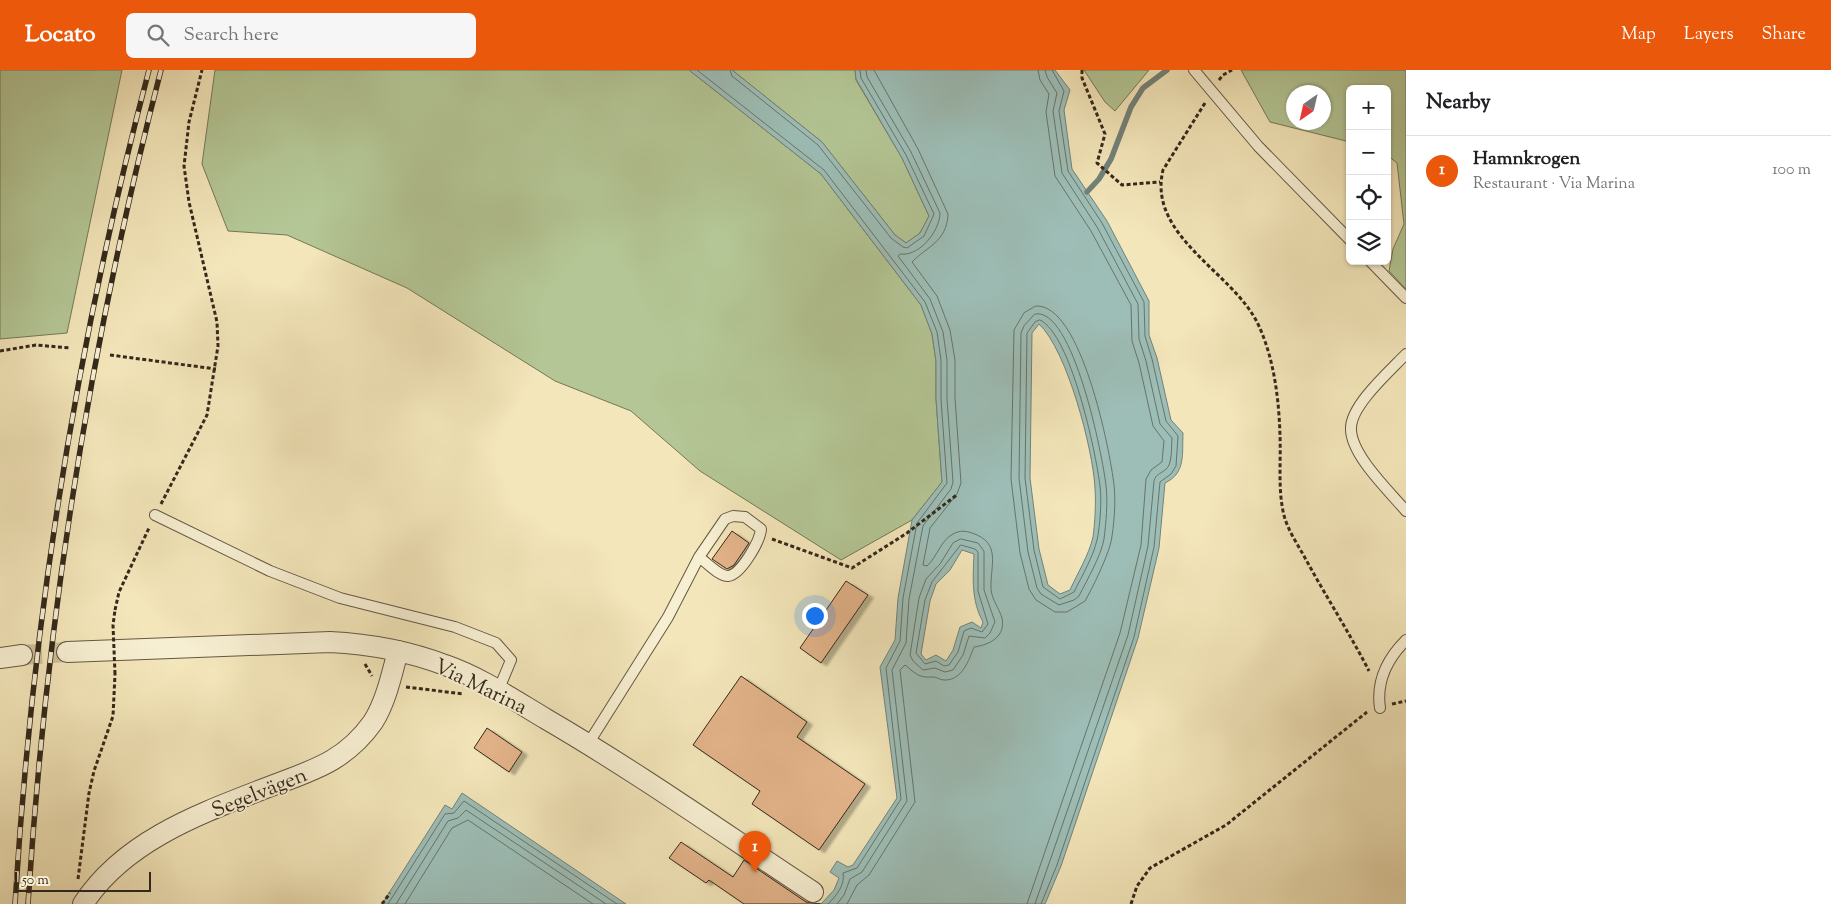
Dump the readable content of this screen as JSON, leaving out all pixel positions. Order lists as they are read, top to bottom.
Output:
{
  "streets": {
    "street": ["Via Marina", "Segelvägen"]
  },
  "crossings": [
    ["Via Marina", "Segelvägen"]
  ],
  "scale_bar": "50 m",
  "north": "bottom left",
  "page": {
    "header": "Locato",
    "search": "Search here",
    "nav": ["Map", "Layers", "Share"],
    "heading": "Nearby",
    "map_buttons": ["+", "−"],
    "list": [
      {
        "mark": "1",
        "name": "Hamnkrogen",
        "note": "Restaurant · Via Marina",
        "value": "100 m"
      }
    ],
    "pins": "1",
    "scale": "50 m"
  }
}
